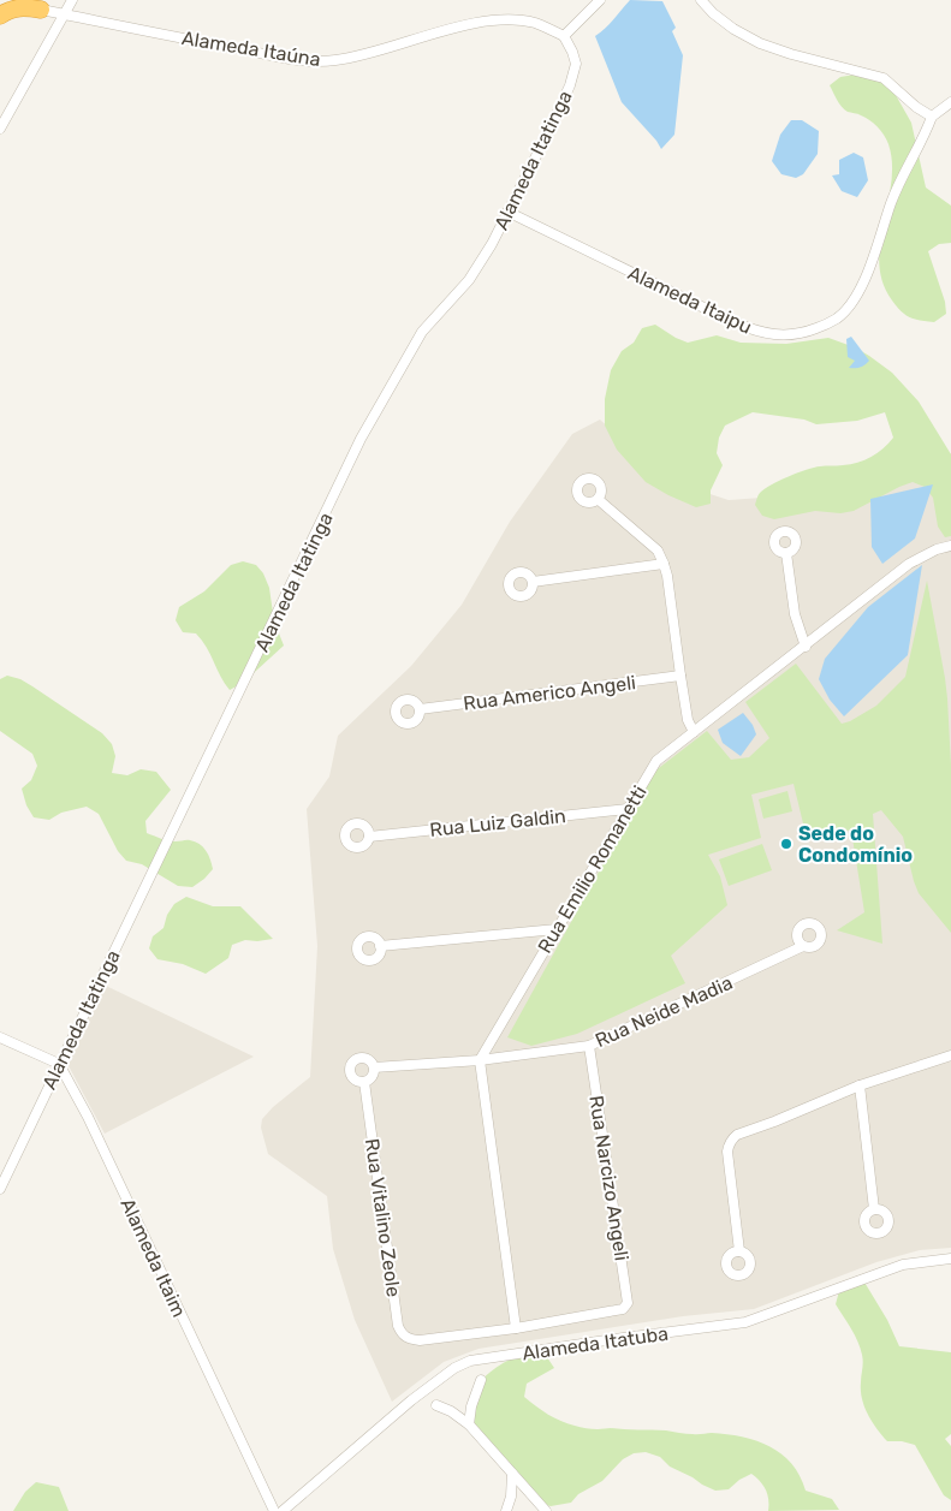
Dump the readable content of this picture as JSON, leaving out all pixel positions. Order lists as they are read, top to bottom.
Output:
{
  "streets": {
    "street": [
      "Alameda Itaúna",
      "Alameda Itatinga",
      "Alameda Itaipu",
      "Rua Americo Angeli",
      "Rua Luiz Galdin",
      "Rua Emilio Romanetti",
      "Rua Neide Madia",
      "Rua Narcizo Angeli",
      "Rua Vitalino Zeole",
      "Alameda Itaim",
      "Alameda Itatuba"
    ]
  },
  "crossings": [
    ["Alameda Itaúna", "Alameda Itatinga"],
    ["Alameda Itatinga", "Alameda Itaipu"],
    ["Alameda Itatinga", "Alameda Itaim"],
    ["Rua Luiz Galdin", "Rua Emilio Romanetti"],
    ["Rua Emilio Romanetti", "Rua Neide Madia"],
    ["Rua Neide Madia", "Rua Narcizo Angeli"],
    ["Rua Neide Madia", "Rua Vitalino Zeole"],
    ["Rua Narcizo Angeli", "Rua Vitalino Zeole"]
  ],
  "places": ["Sede do Condomínio"]
}
